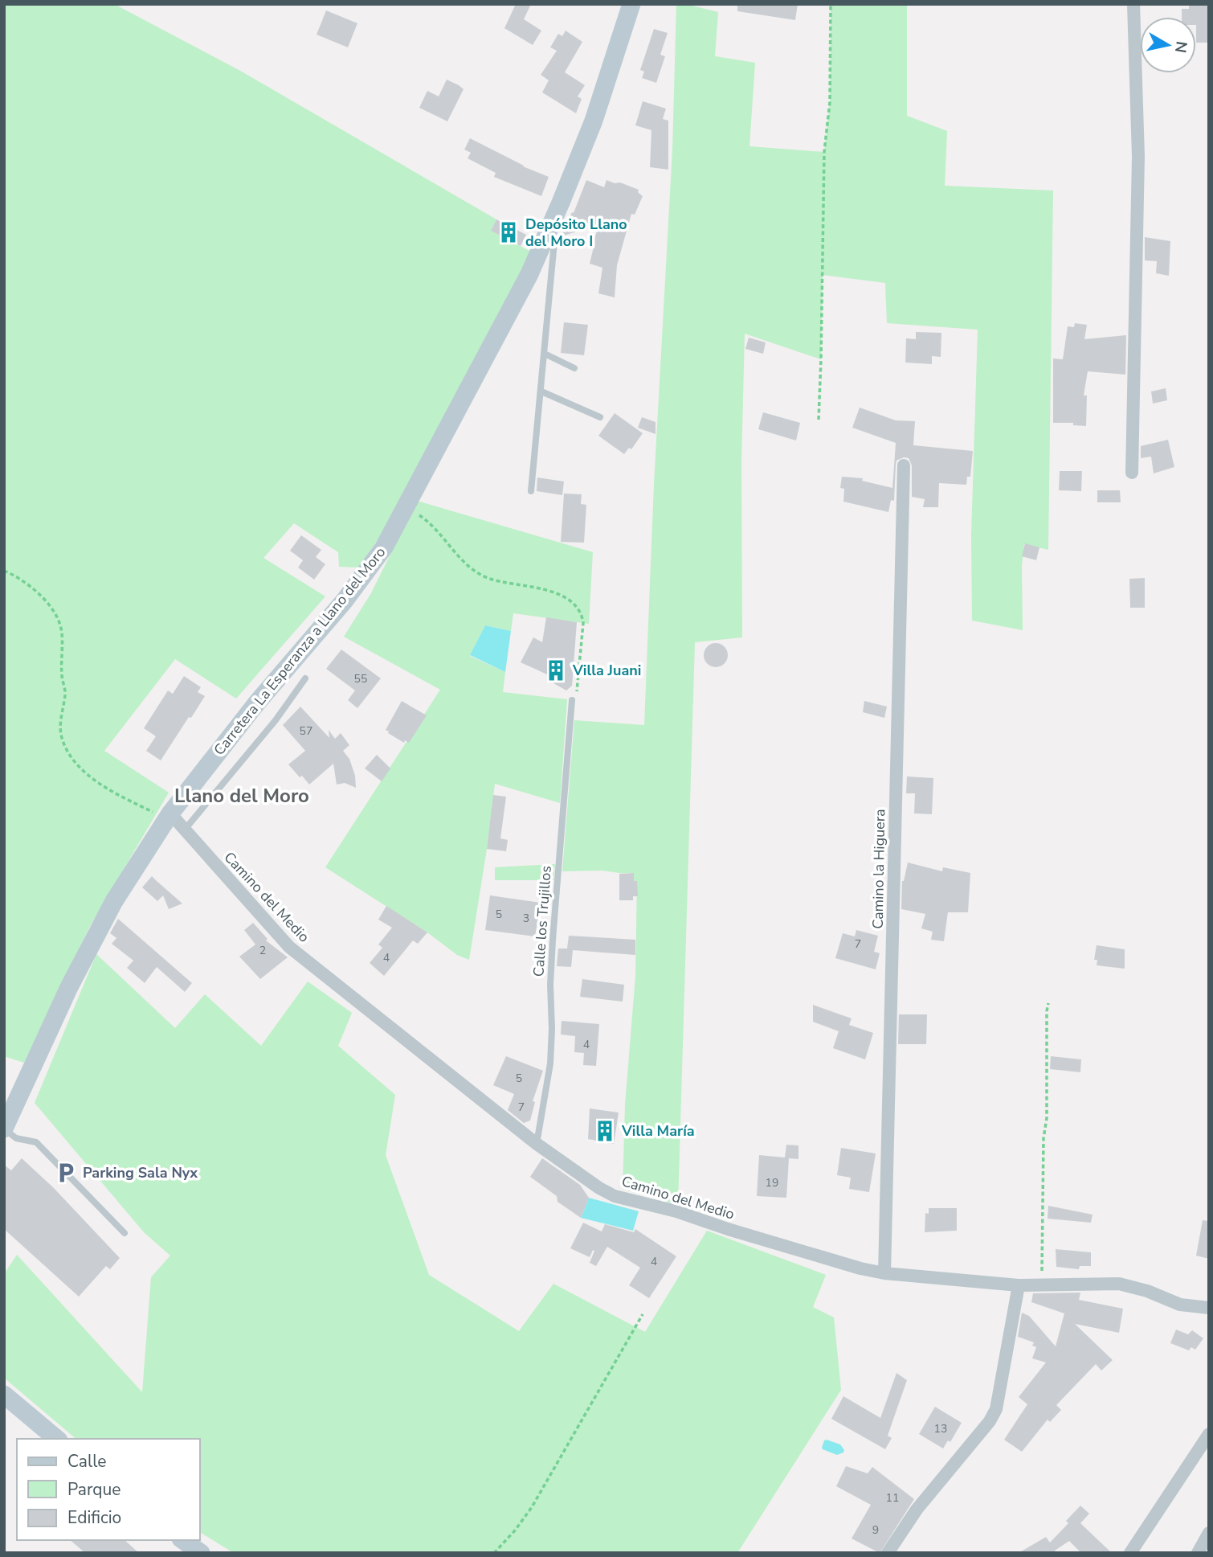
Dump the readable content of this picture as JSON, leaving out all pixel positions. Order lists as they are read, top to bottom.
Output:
{
  "streets": {
    "main road": ["Carretera La Esperanza a Llano del Moro"],
    "street": ["Camino la Higuera", "Camino del Medio"],
    "lane": ["Calle los Trujillos"]
  },
  "crossings": [
    ["Carretera La Esperanza a Llano del Moro", "Camino del Medio"],
    ["Camino la Higuera", "Camino del Medio"],
    ["Camino del Medio", "Calle los Trujillos"]
  ],
  "districts": ["Llano del Moro"],
  "places": {
    "building": ["Depósito Llano del Moro I", "Villa Juani", "Villa María"],
    "parking": ["Parking Sala Nyx"]
  },
  "house_numbers": [
    "55",
    "57",
    "5",
    "3",
    "7",
    "2",
    "4",
    "4",
    "5",
    "7",
    "19",
    "4",
    "13",
    "11",
    "9"
  ],
  "legend": ["Calle", "Parque", "Edificio"],
  "north": "right"
}
